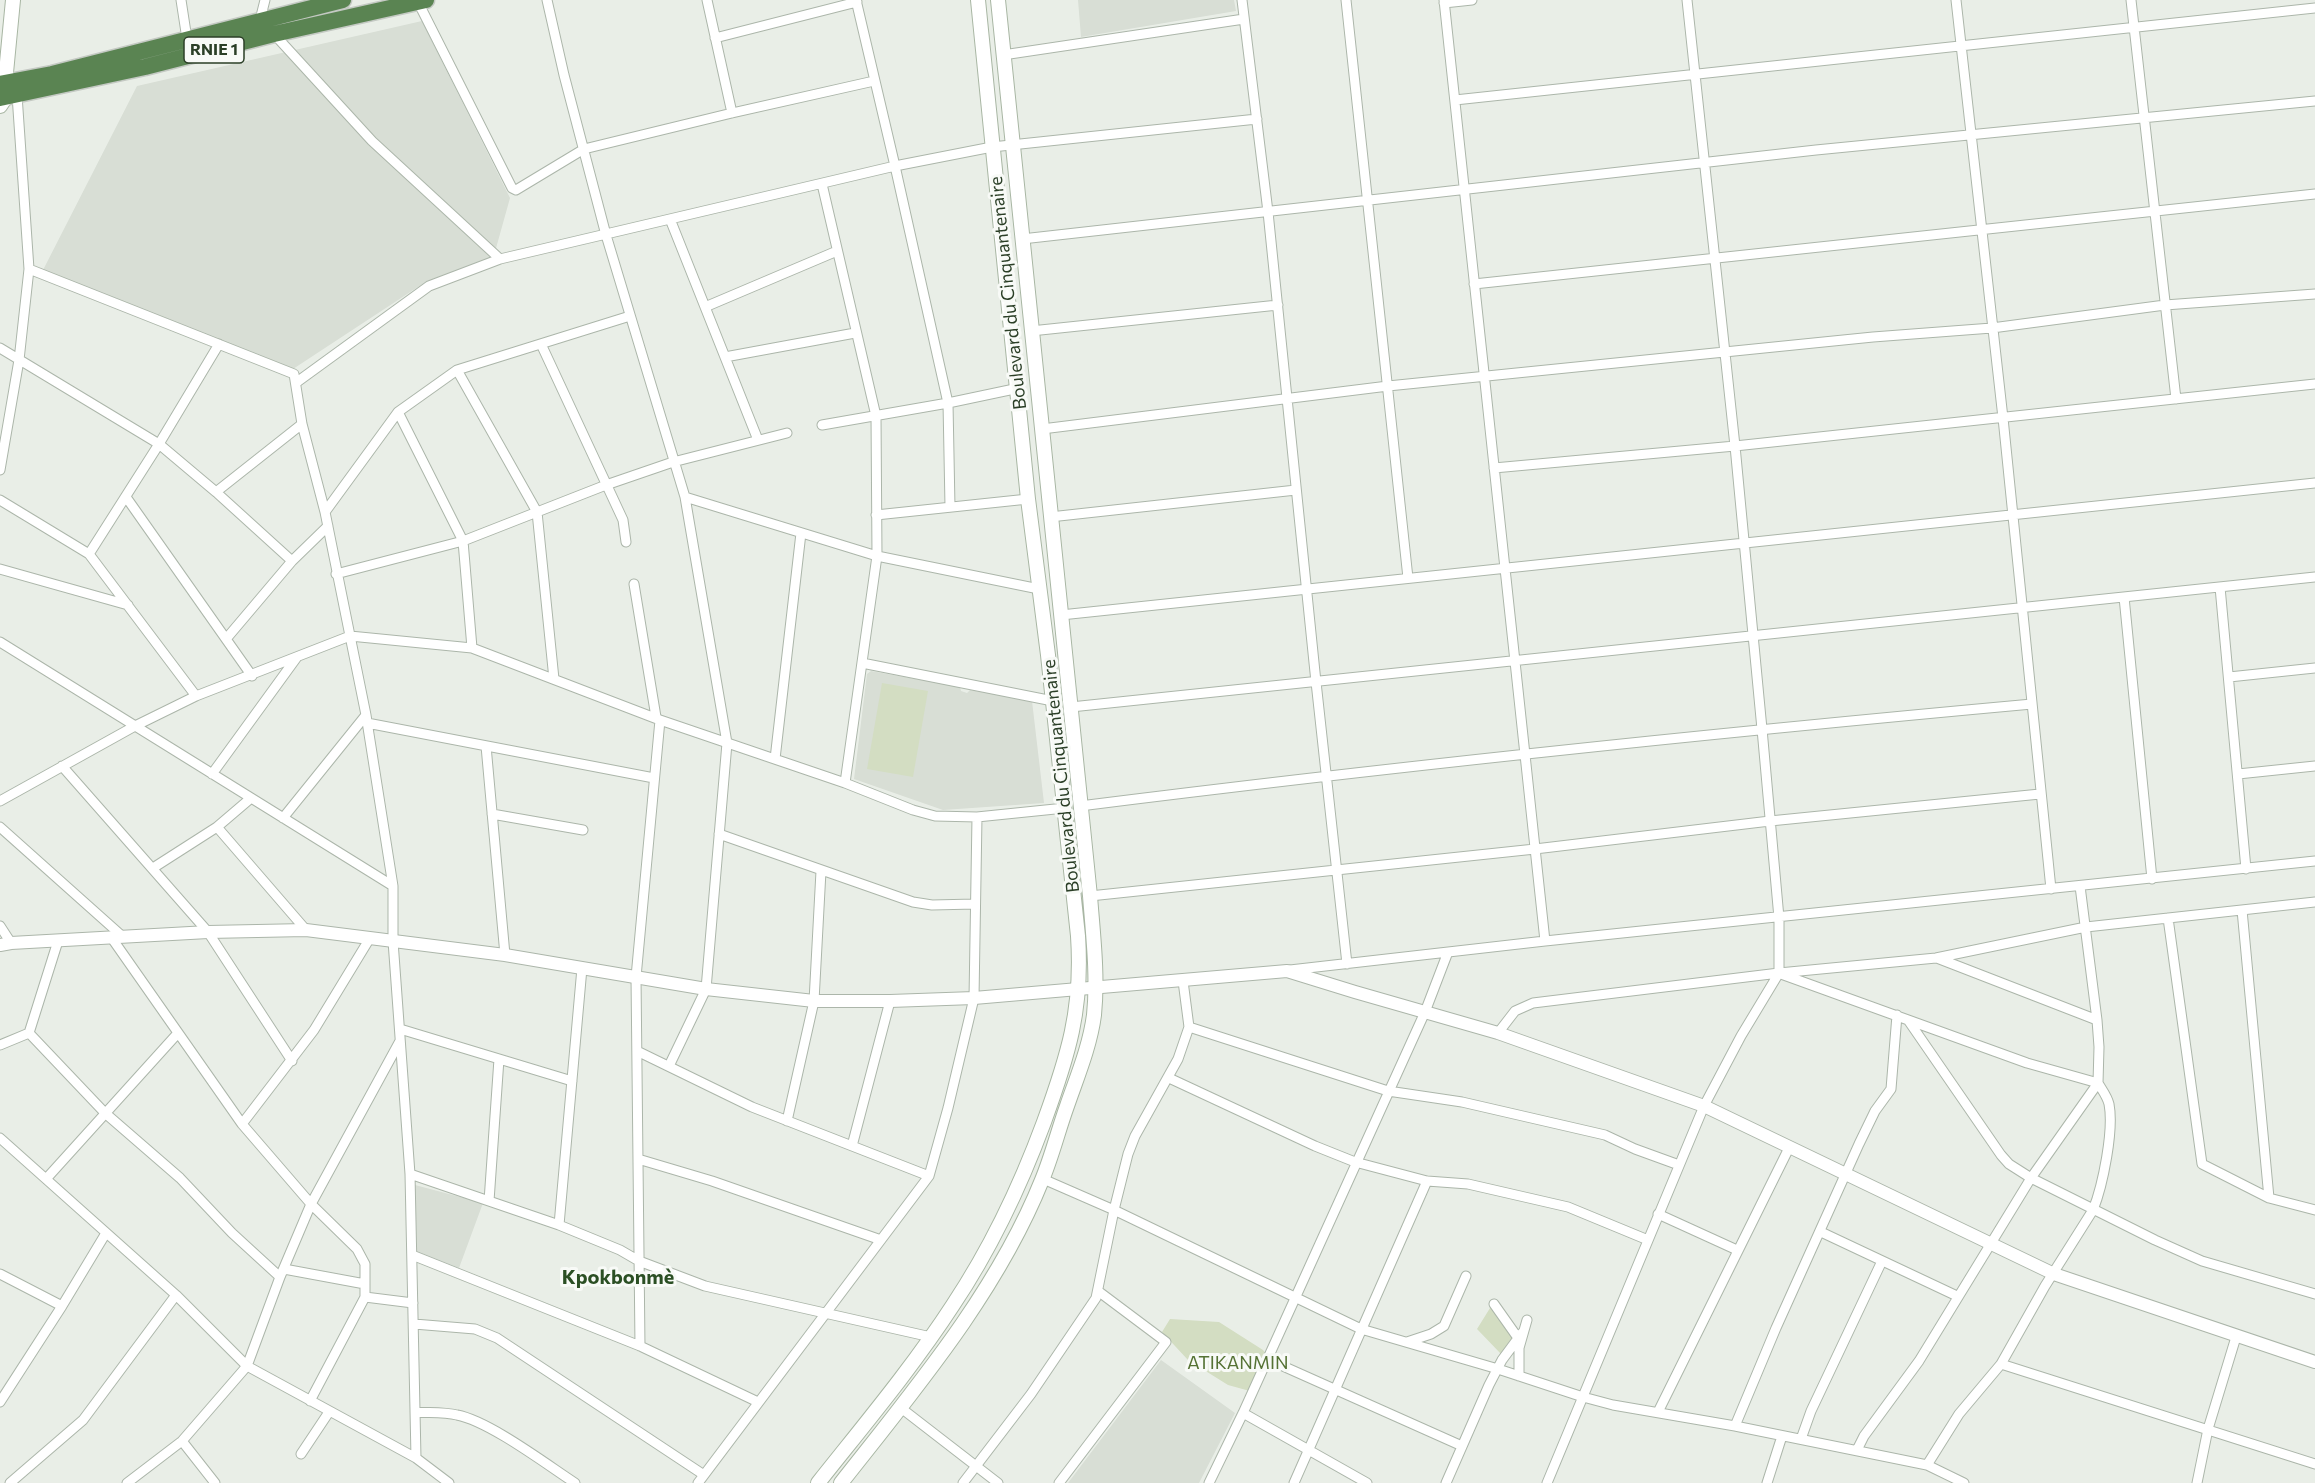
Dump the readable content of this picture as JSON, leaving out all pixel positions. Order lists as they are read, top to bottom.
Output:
{
  "streets": {
    "highway": ["RNIE 1"],
    "main road": ["Boulevard du Cinquantenaire"]
  },
  "districts": ["Kpokbonmè"],
  "parks": ["ATIKANMIN"]
}
